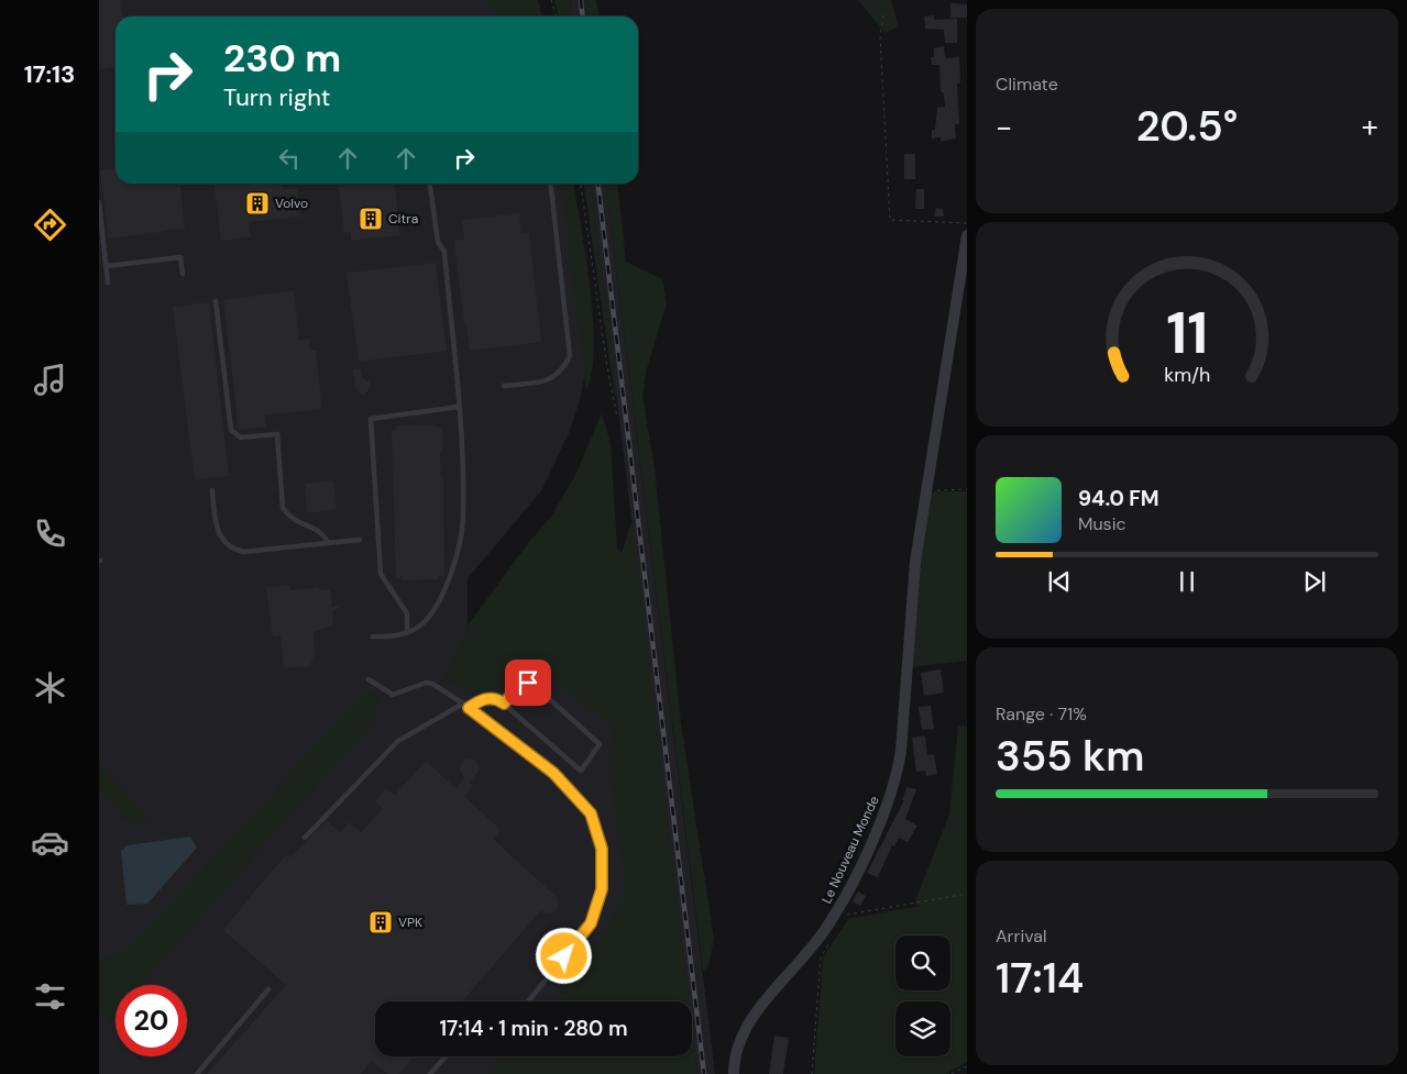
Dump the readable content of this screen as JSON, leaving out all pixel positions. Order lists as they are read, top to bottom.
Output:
{
  "streets": {
    "street": ["Le Nouveau Monde"]
  },
  "places": {
    "building": ["Volvo", "Citra", "VPK"]
  },
  "page": {
    "tabs": "17:13",
    "tile": [
      "Climate",
      ["Range · 71%", "355 km"],
      ["Arrival", "17:14"]
    ],
    "turn": ["230 m", "Turn right"],
    "heat": ["−", "20.5°", "+"],
    "song": ["94.0 FM", "Music"],
    "limit": "20",
    "trip": "17:14 · 1 min · 280 m",
    "gauge": ["11", "km/h"]
  }
}
